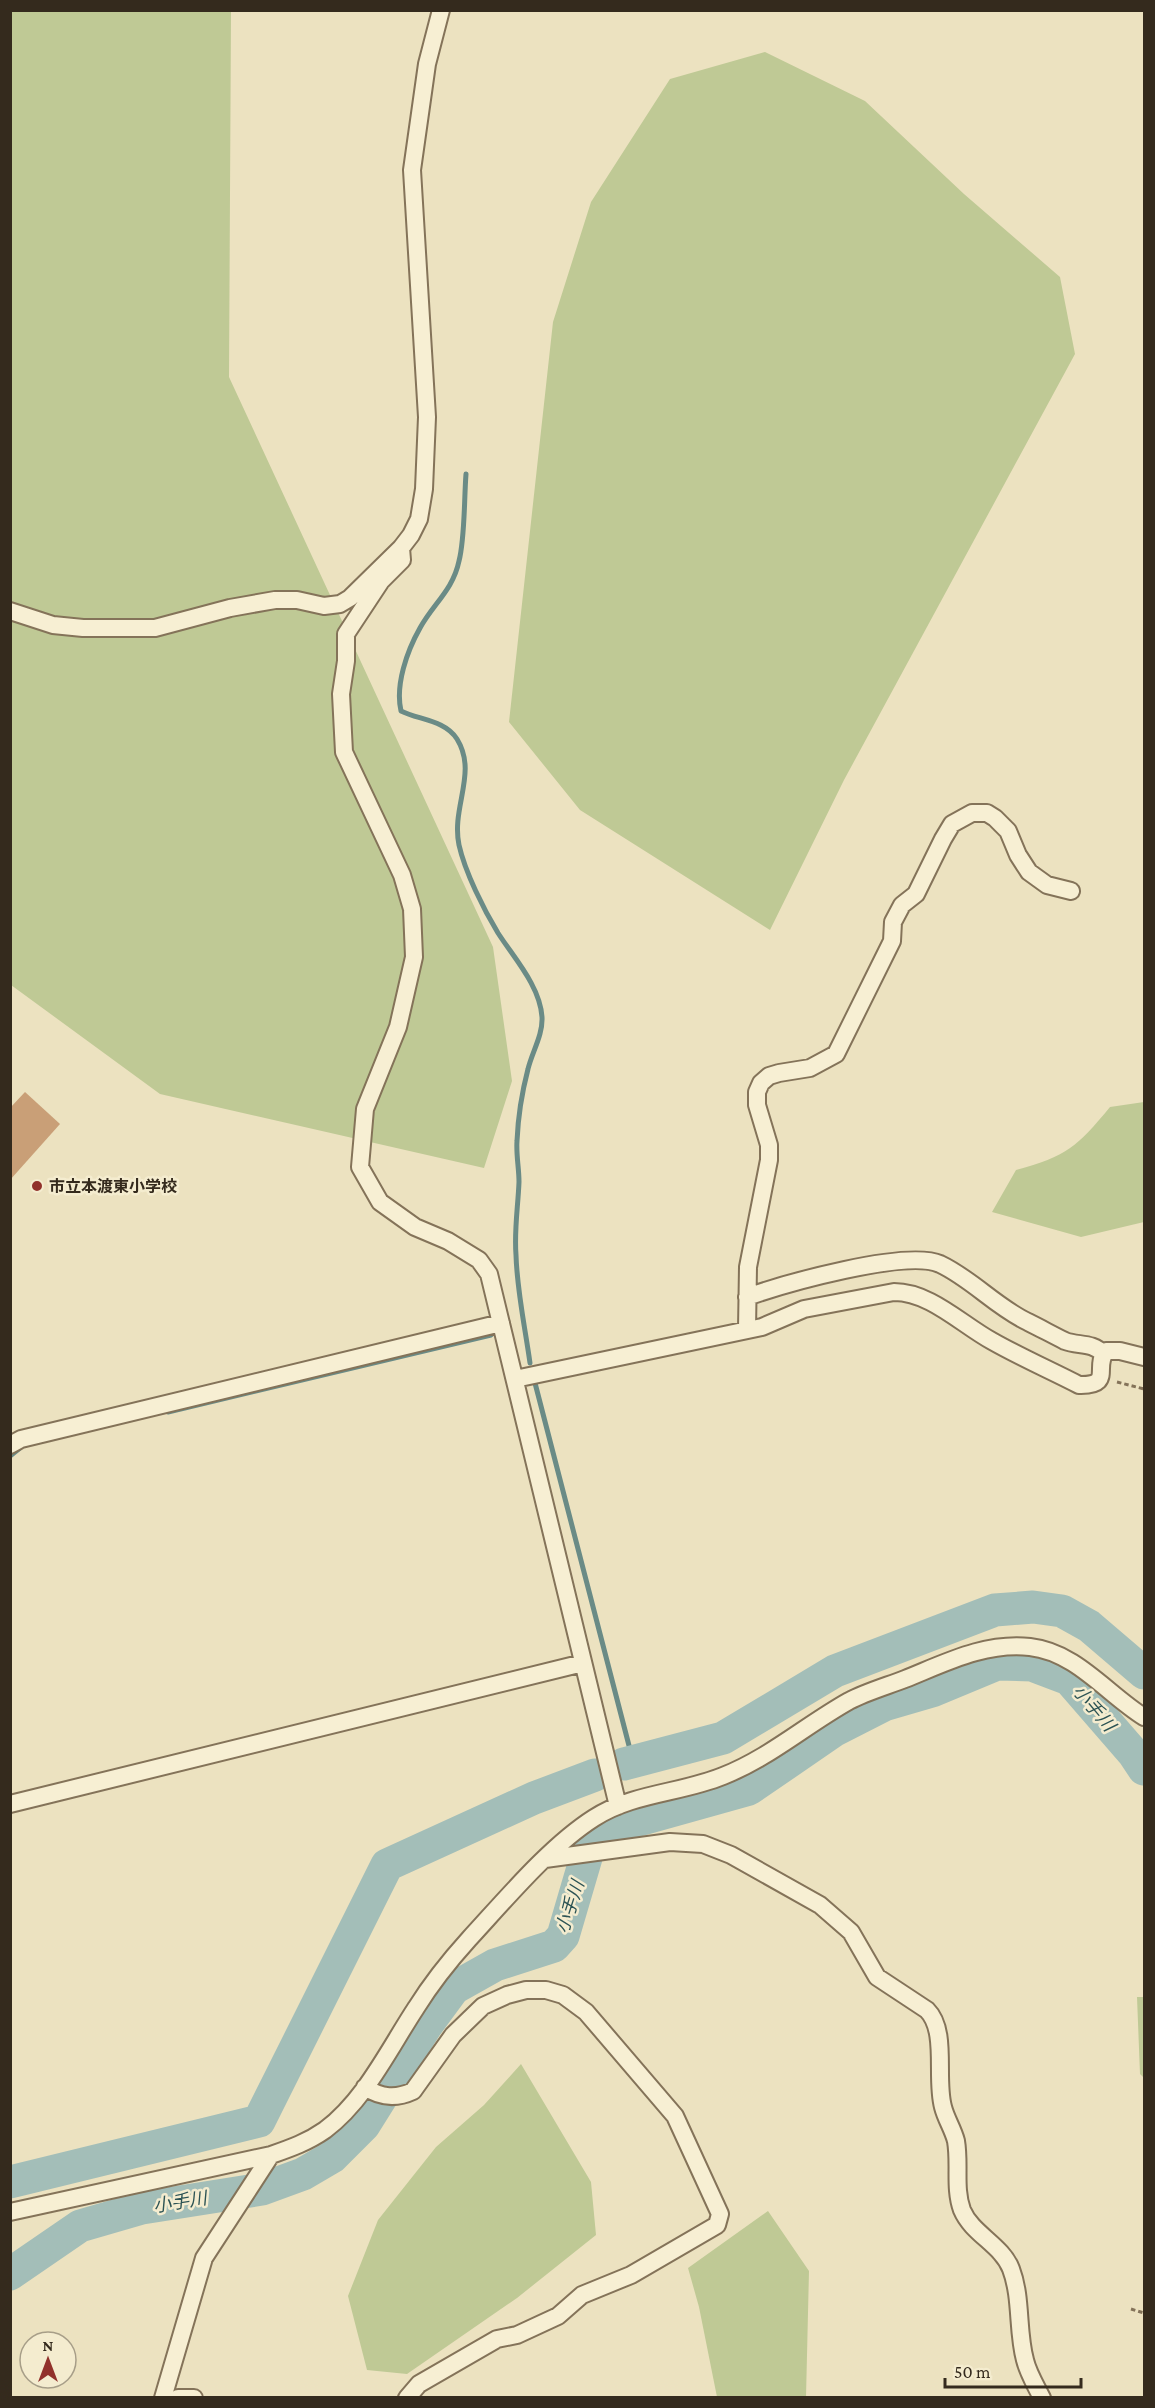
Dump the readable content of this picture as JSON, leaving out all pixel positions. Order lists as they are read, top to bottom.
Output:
{
  "water": ["小手川"],
  "places": ["市立本渡東小学校"],
  "scale_bar": "50 m",
  "north": "top"
}
